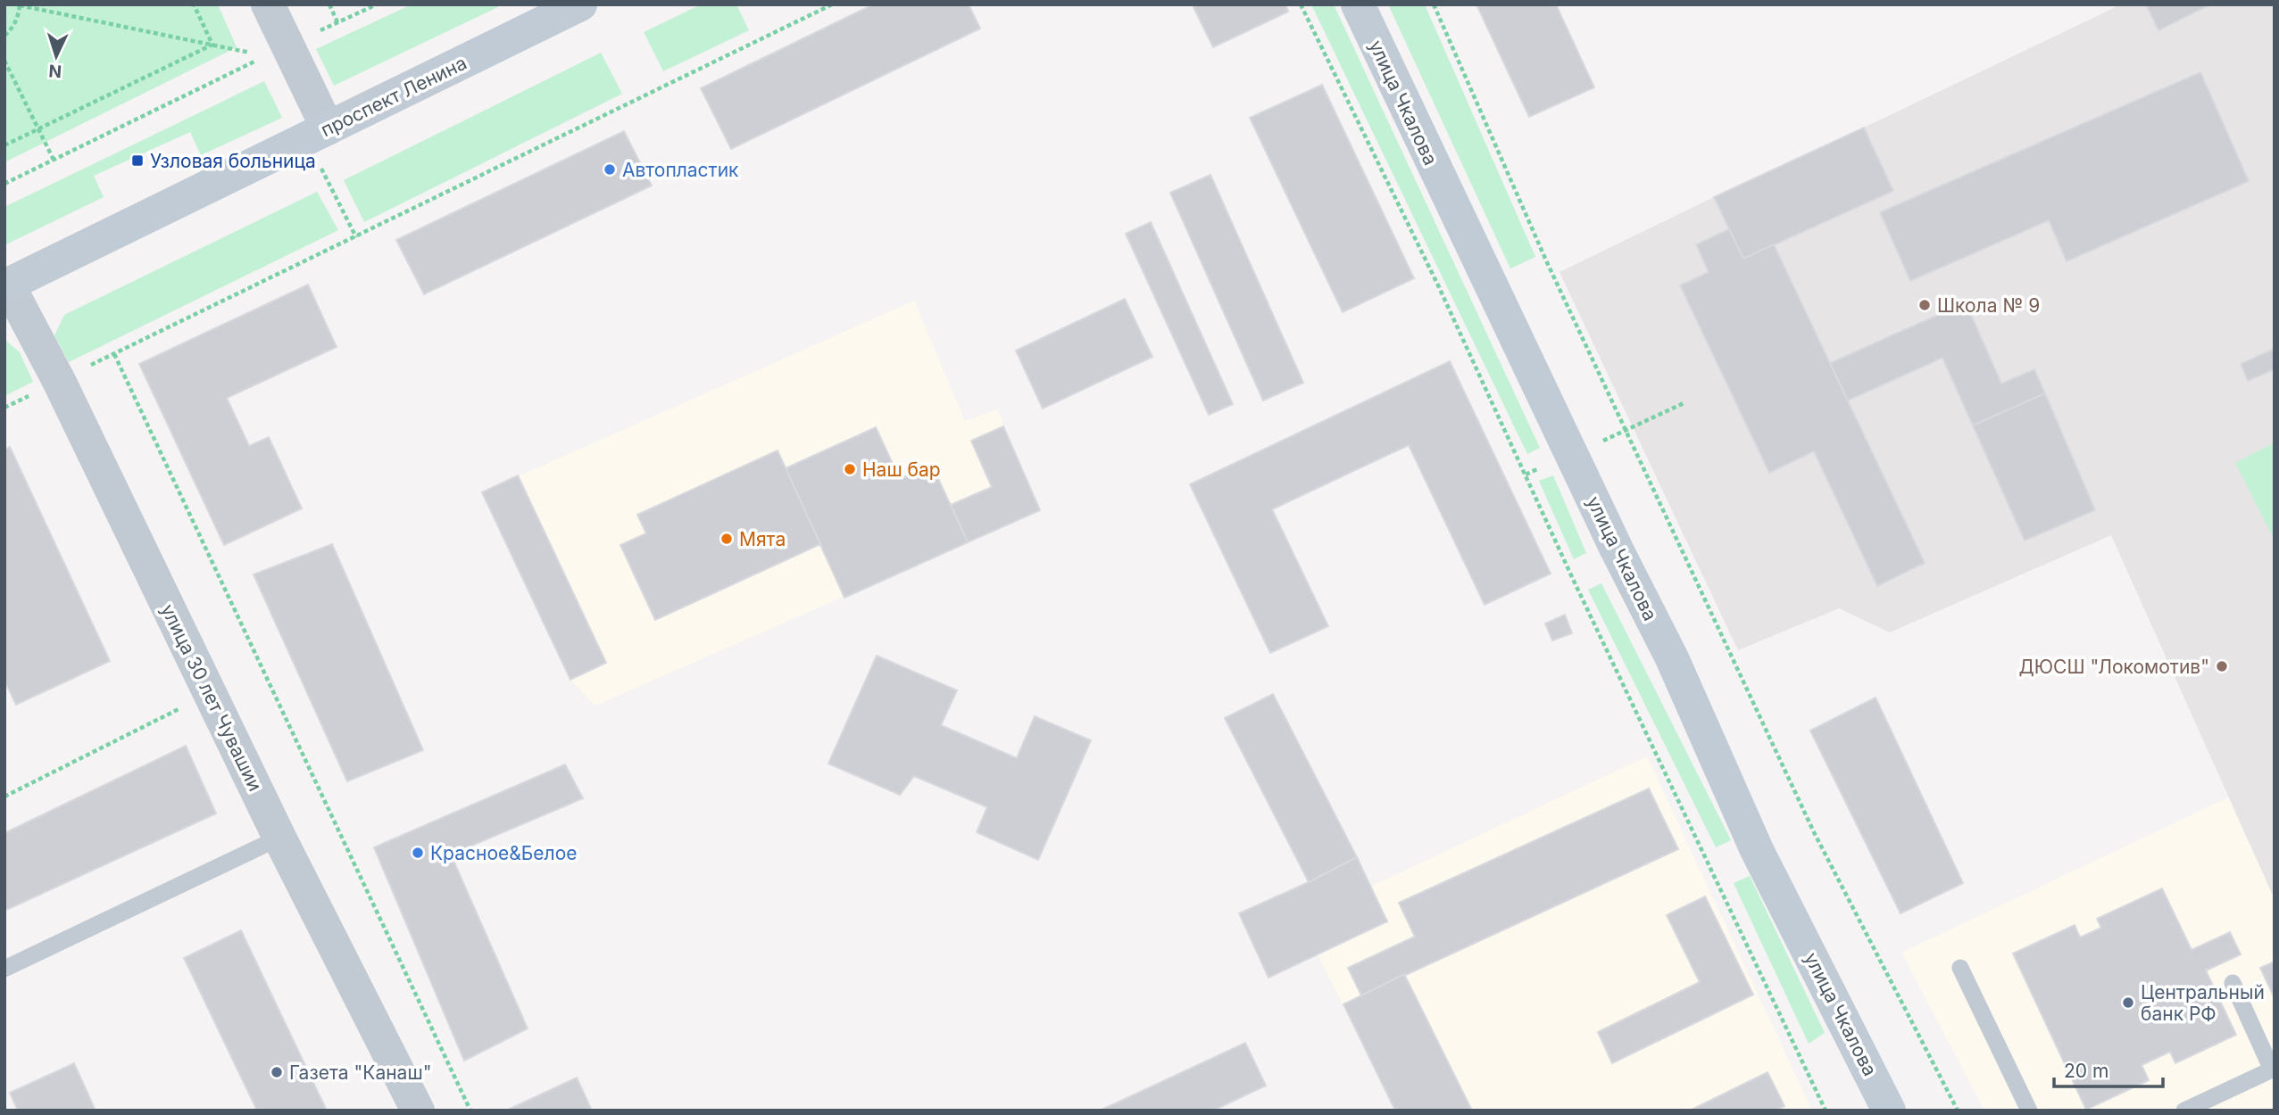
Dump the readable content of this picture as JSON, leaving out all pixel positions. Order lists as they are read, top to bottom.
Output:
{
  "streets": {
    "main road": ["проспект Ленина", "улица Чкалова"],
    "street": ["улица 30 лет Чувашии"]
  },
  "crossings": [
    ["проспект Ленина", "улица 30 лет Чувашии"]
  ],
  "places": {
    "transit": ["Узловая больница"],
    "other": [
      "Автопластик",
      "Школа № 9",
      "Наш бар",
      "Мята",
      "ДЮСШ \"Локомотив\"",
      "Красное&Белое",
      "Центральный банк РФ",
      "Газета \"Канаш\""
    ]
  },
  "scale_bar": "20 m",
  "north": "bottom"
}
